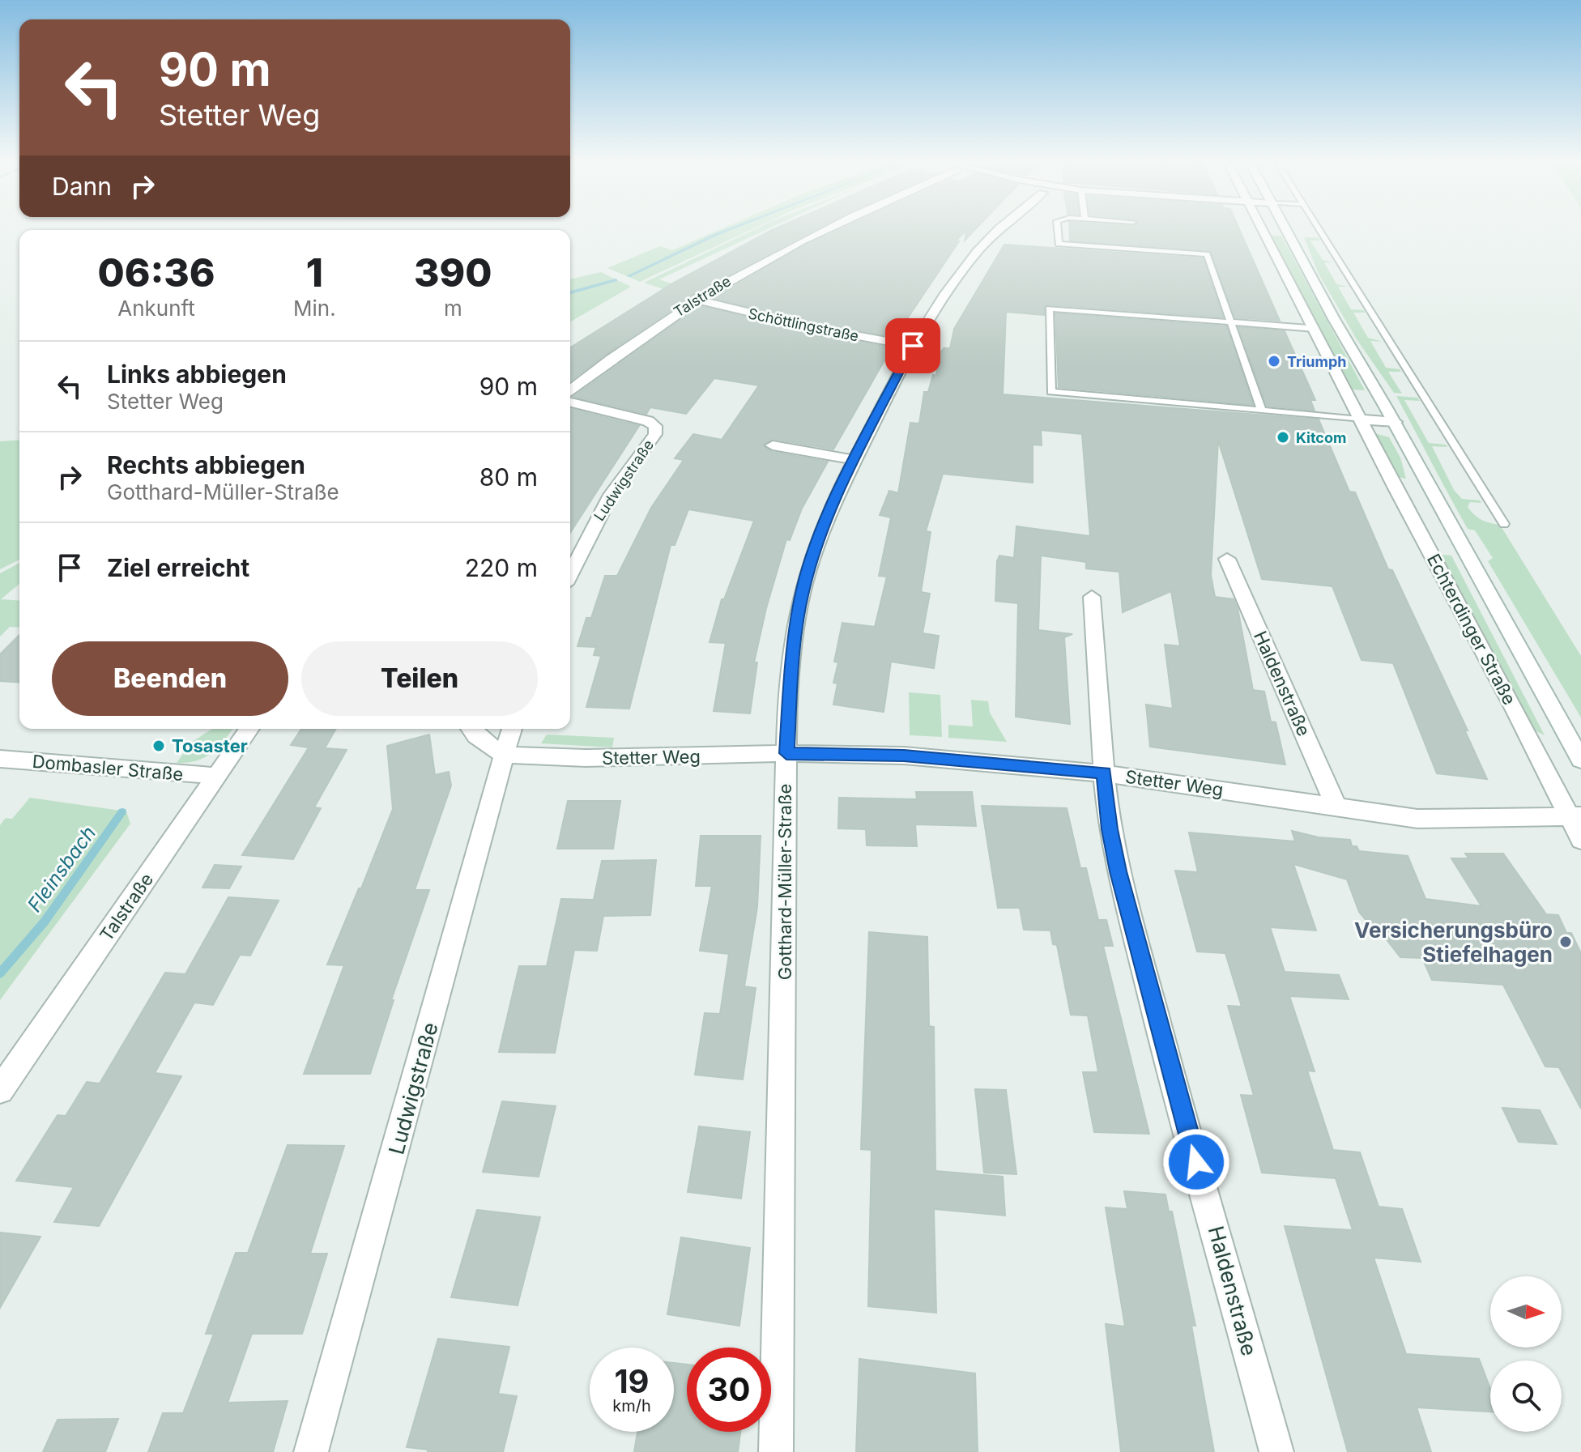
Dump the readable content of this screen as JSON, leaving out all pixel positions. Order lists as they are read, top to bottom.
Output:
{
  "streets": {
    "street": [
      "Talstraße",
      "Schöttlingstraße",
      "Ludwigstraße",
      "Echterdinger Straße",
      "Haldenstraße",
      "Stetter Weg",
      "Dombasler Straße",
      "Gotthard-Müller-Straße"
    ]
  },
  "crossings": [
    ["Talstraße", "Schöttlingstraße"],
    ["Talstraße", "Dombasler Straße"],
    ["Schöttlingstraße", "Gotthard-Müller-Straße"],
    ["Ludwigstraße", "Stetter Weg"],
    ["Echterdinger Straße", "Stetter Weg"],
    ["Haldenstraße", "Stetter Weg"],
    ["Stetter Weg", "Gotthard-Müller-Straße"]
  ],
  "water": ["Fleinsbach"],
  "places": [
    "Triumph",
    "Kitcom",
    "Tosaster",
    "Versicherungsbüro Stiefelhagen"
  ],
  "north": "right",
  "page": {
    "turn": ["90 m", "Stetter Weg"],
    "then": "Dann",
    "eta": [
      "06:36",
      "Ankunft",
      "1",
      "Min.",
      "390",
      "m"
    ],
    "list": [
      {
        "name": "Links abbiegen",
        "note": "Stetter Weg",
        "value": "90 m"
      },
      {
        "name": "Rechts abbiegen",
        "note": "Gotthard-Müller-Straße",
        "value": "80 m"
      },
      {
        "name": "Ziel erreicht",
        "value": "220 m"
      }
    ],
    "buttons": ["Beenden", "Teilen"],
    "speed": "19 km/h",
    "limit": "30"
  }
}
